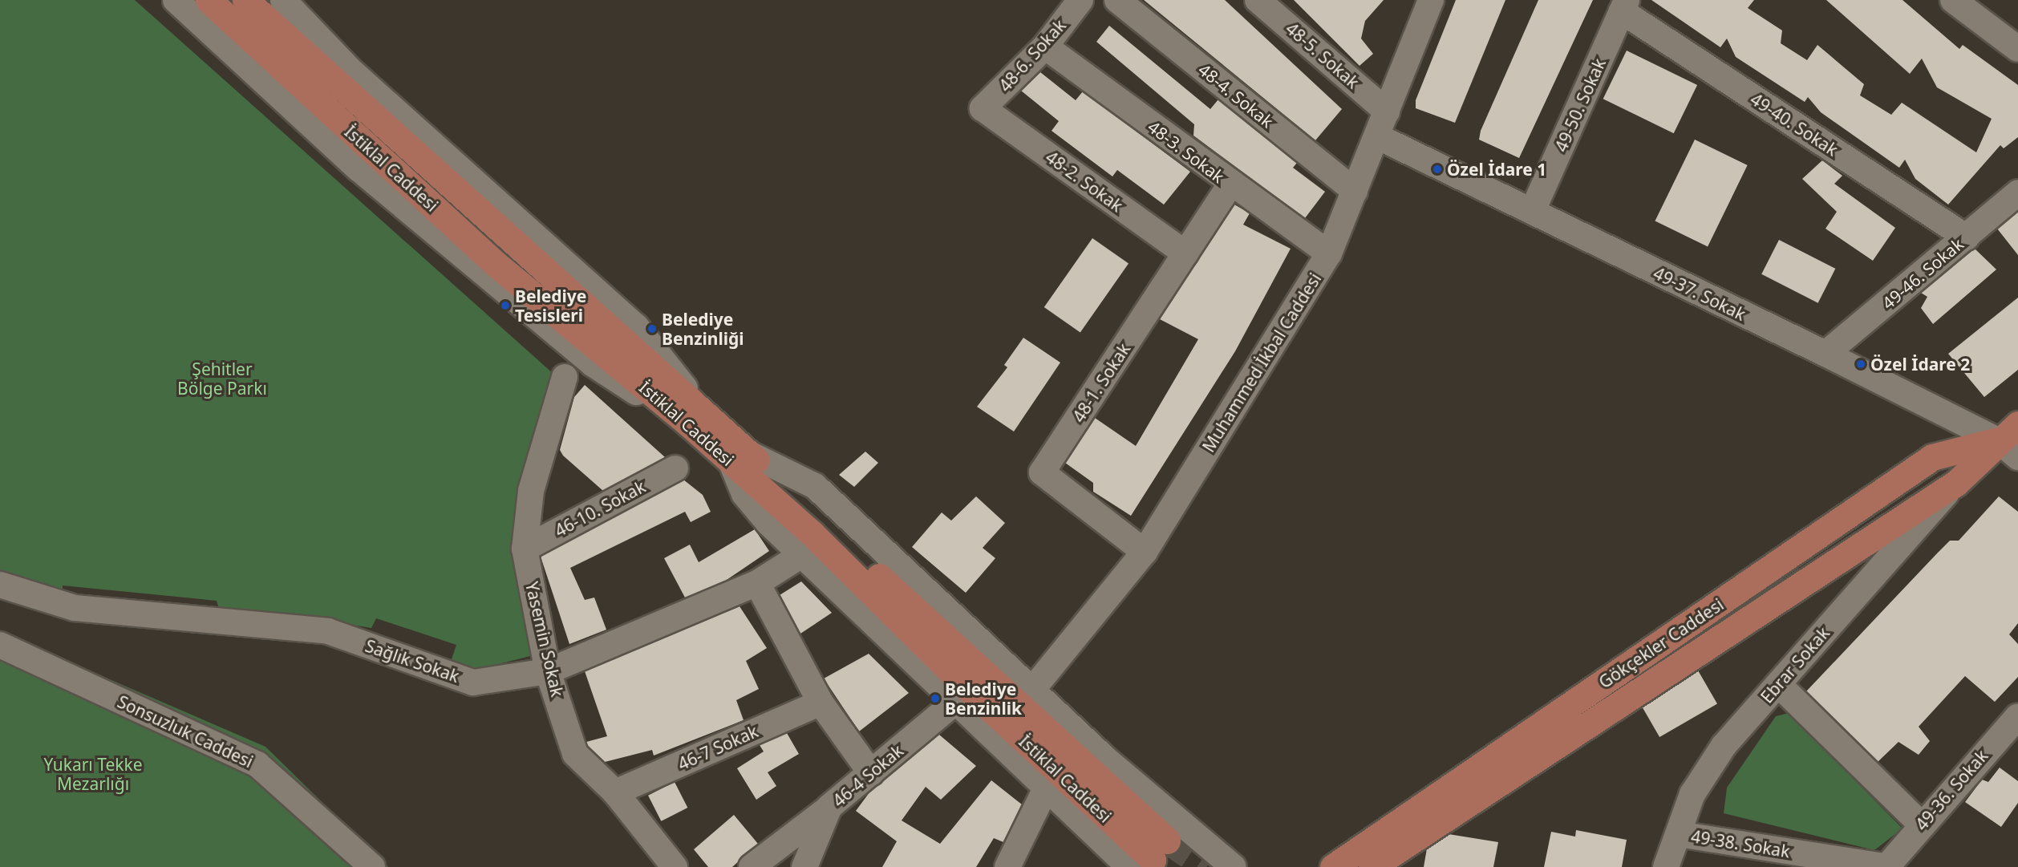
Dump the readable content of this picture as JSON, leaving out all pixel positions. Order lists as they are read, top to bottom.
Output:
{
  "streets": {
    "main road": ["İstiklal Caddesi", "Gökçekler Caddesi"],
    "street": [
      "48-6. Sokak",
      "48-5. Sokak",
      "48-4. Sokak",
      "49-50. Sokak",
      "49-40. Sokak",
      "48-3. Sokak",
      "48-2. Sokak",
      "49-46. Sokak",
      "49-37. Sokak",
      "Muhammed İkbal Caddesi",
      "48-1. Sokak",
      "46-10. Sokak",
      "Yasemin Sokak",
      "Sağlık Sokak",
      "Ebrar Sokak",
      "Sonsuzluk Caddesi",
      "46-7 Sokak",
      "46-4 Sokak",
      "49-36. Sokak",
      "49-38. Sokak"
    ]
  },
  "crossings": [
    ["48-6. Sokak", "48-3. Sokak"],
    ["48-6. Sokak", "48-2. Sokak"],
    ["48-5. Sokak", "Muhammed İkbal Caddesi"],
    ["48-4. Sokak", "Muhammed İkbal Caddesi"],
    ["49-50. Sokak", "49-40. Sokak"],
    ["49-50. Sokak", "49-37. Sokak"],
    ["49-40. Sokak", "49-46. Sokak"],
    ["48-3. Sokak", "Muhammed İkbal Caddesi"],
    ["48-3. Sokak", "48-1. Sokak"],
    ["48-2. Sokak", "48-1. Sokak"],
    ["49-46. Sokak", "49-37. Sokak"],
    ["49-37. Sokak", "Muhammed İkbal Caddesi"],
    ["49-37. Sokak", "Gökçekler Caddesi"],
    ["Muhammed İkbal Caddesi", "48-1. Sokak"],
    ["46-10. Sokak", "Yasemin Sokak"],
    ["Yasemin Sokak", "Sağlık Sokak"],
    ["Yasemin Sokak", "46-7 Sokak"],
    ["Gökçekler Caddesi", "Ebrar Sokak"],
    ["Ebrar Sokak", "49-38. Sokak"],
    ["49-36. Sokak", "49-38. Sokak"]
  ],
  "parks": ["Şehitler Bölge Parkı", "Yukarı Tekke Mezarlığı"],
  "places": [
    "Özel İdare 1",
    "Belediye Tesisleri",
    "Belediye Benzinliği",
    "Özel İdare 2",
    "Belediye Benzinlik"
  ]
}
